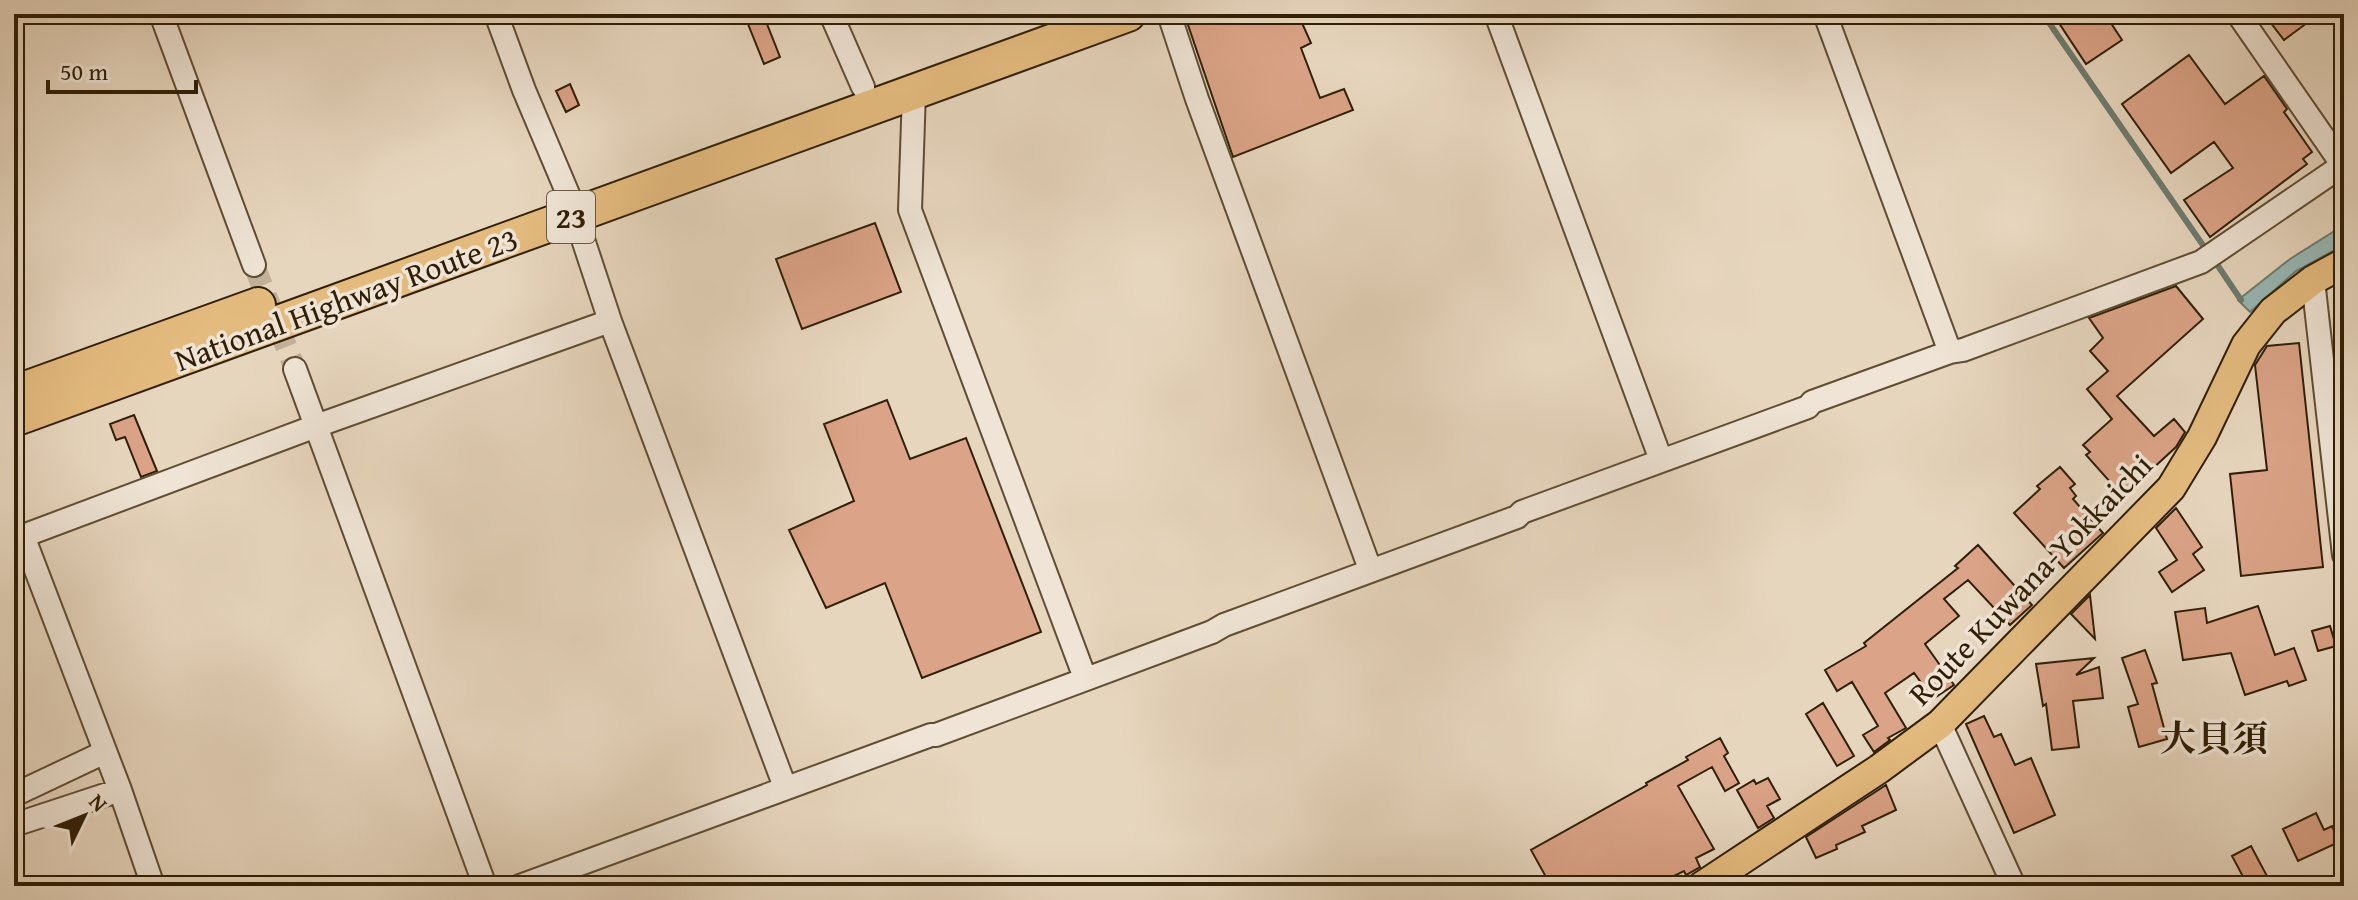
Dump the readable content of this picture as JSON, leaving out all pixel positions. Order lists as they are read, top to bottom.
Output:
{
  "streets": {
    "highway": ["23", "National Highway Route 23"],
    "main road": ["Route Kuwana-Yokkaichi"]
  },
  "districts": ["大貝須"],
  "scale_bar": "50 m",
  "north": "top right"
}
